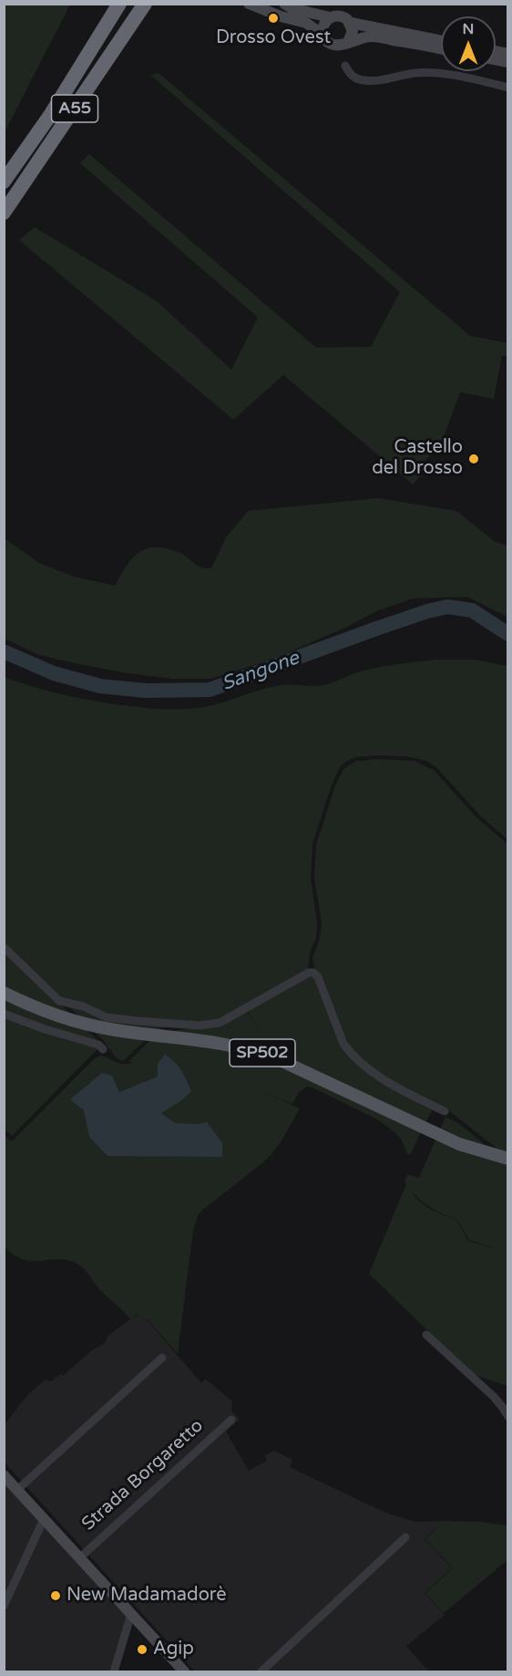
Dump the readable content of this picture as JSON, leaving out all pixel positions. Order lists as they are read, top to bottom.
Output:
{
  "streets": {
    "highway": ["A55"],
    "main road": ["SP502"],
    "street": ["Strada Borgaretto"]
  },
  "water": ["Sangone"],
  "places": [
    "Drosso Ovest",
    "Castello del Drosso",
    "New Madamadorè",
    "Agip"
  ],
  "north": "top"
}
